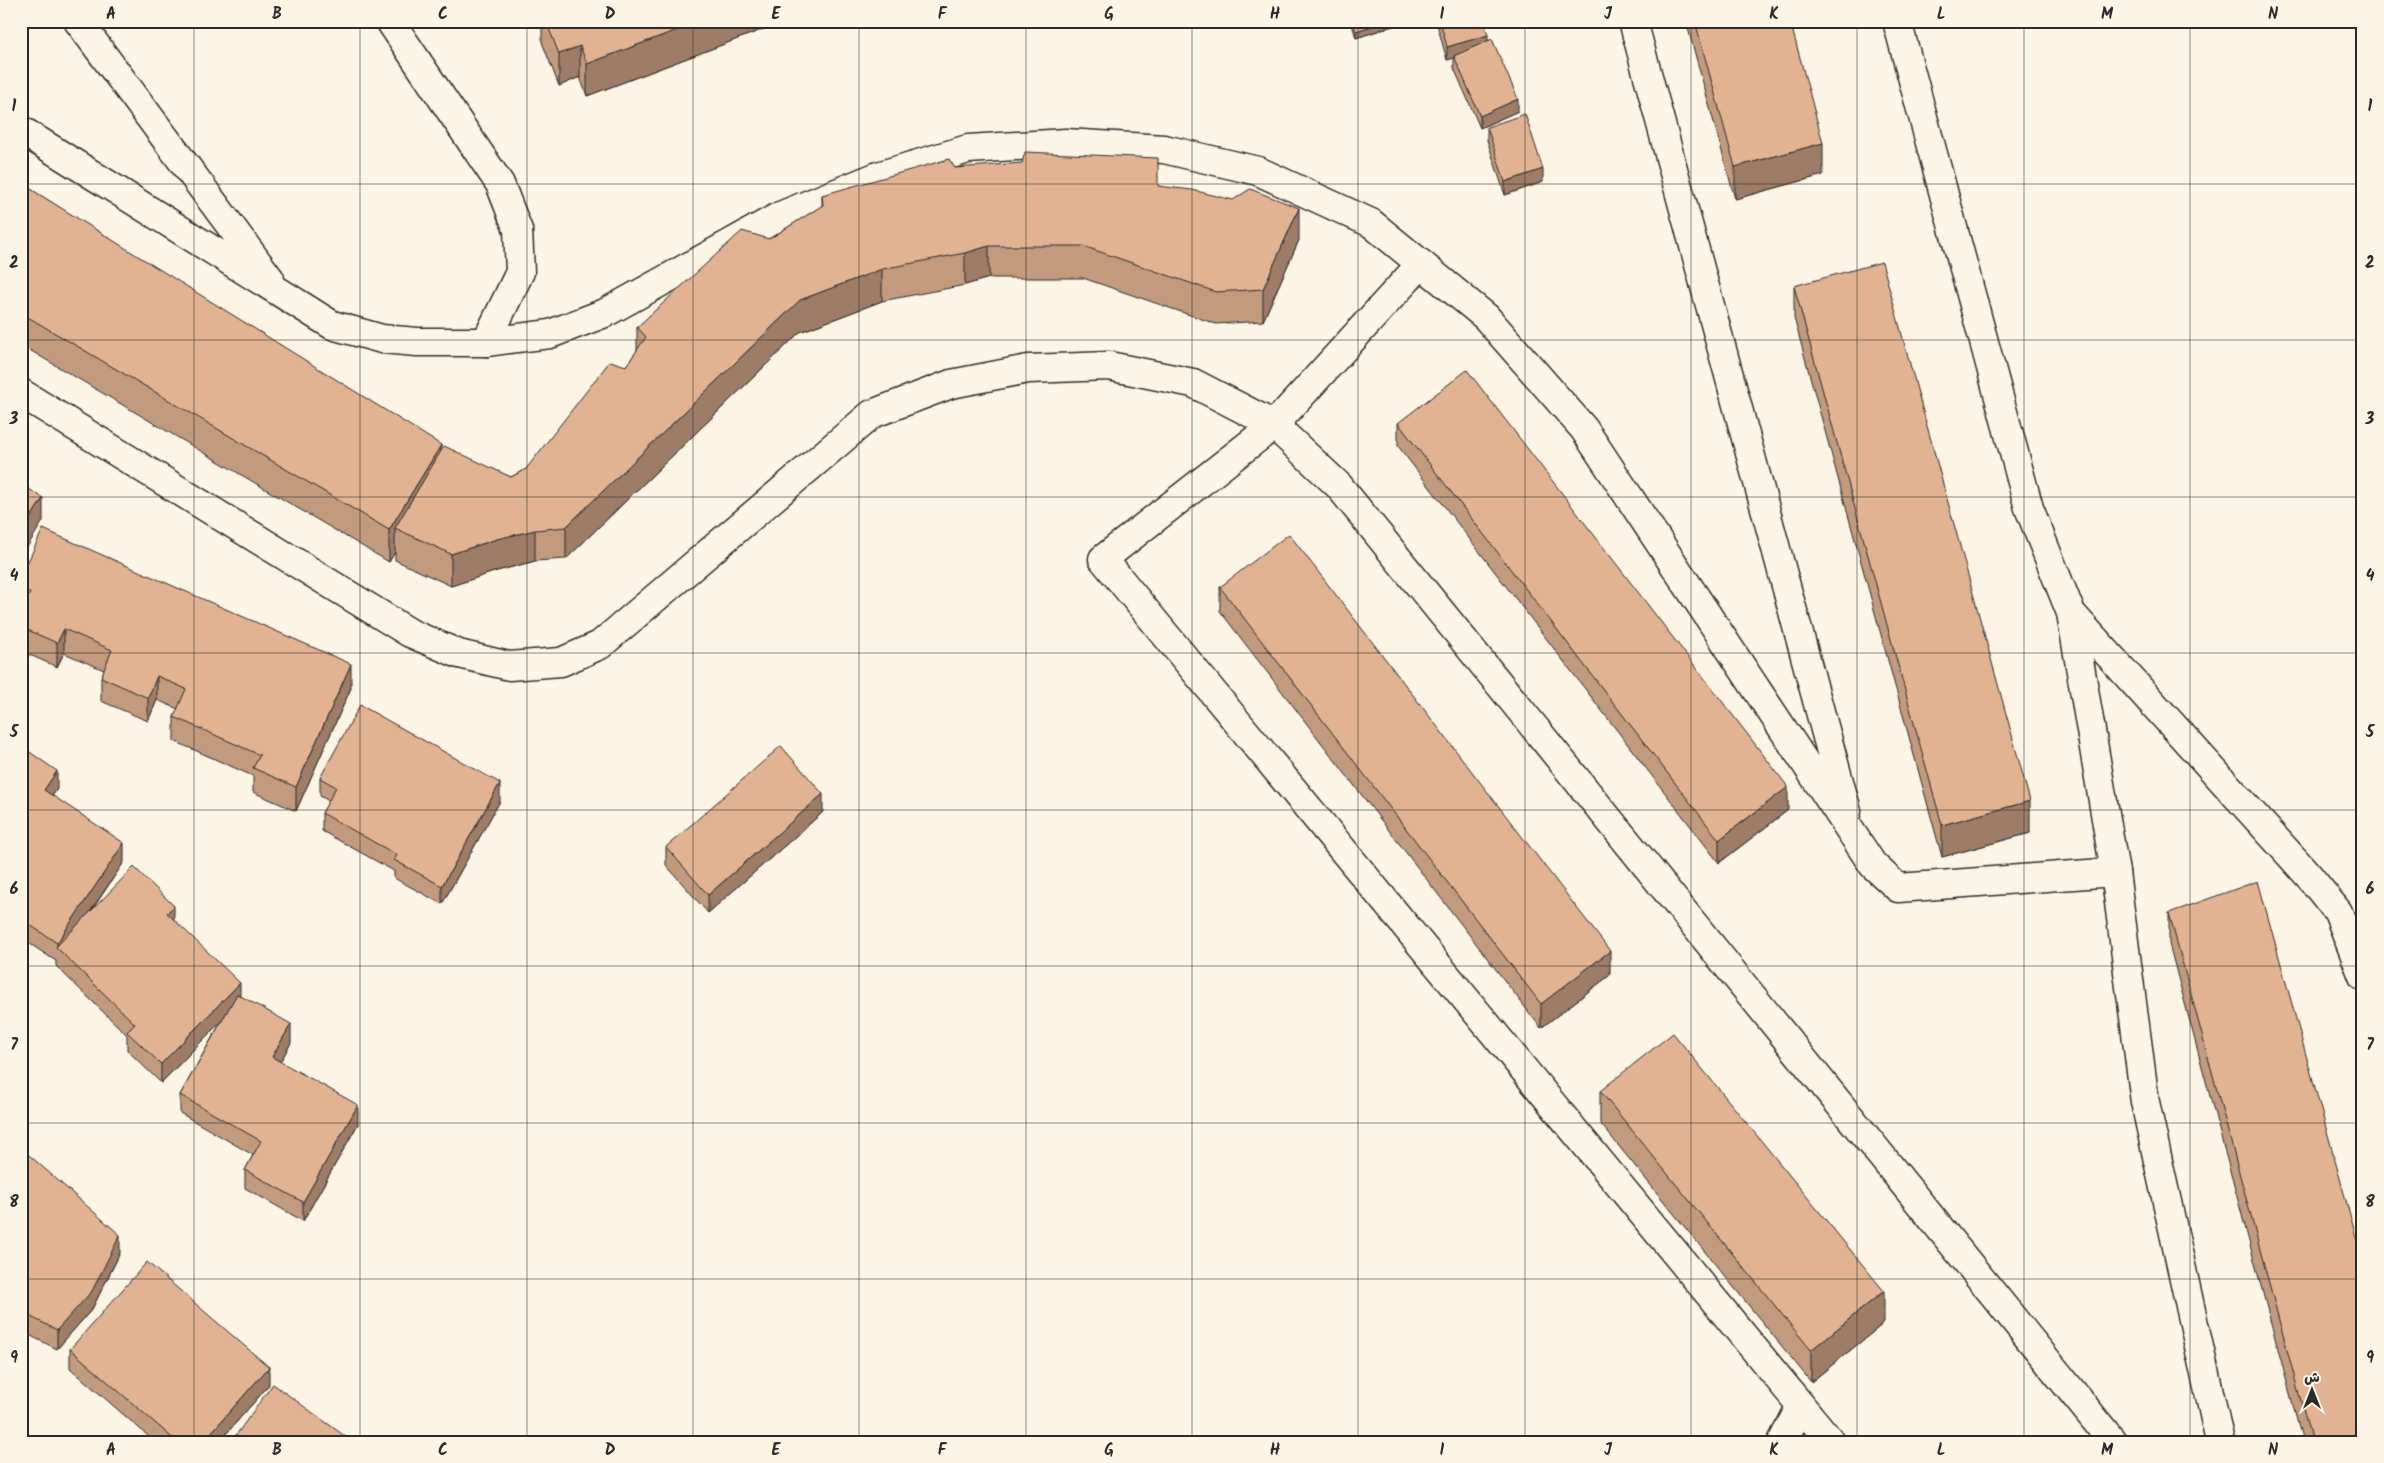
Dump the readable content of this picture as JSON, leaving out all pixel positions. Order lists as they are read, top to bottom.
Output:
{
  "north": "top",
  "grid": {
    "columns": [
      "A",
      "B",
      "C",
      "D",
      "E",
      "F",
      "G",
      "H",
      "I",
      "J",
      "K",
      "L",
      "M",
      "N"
    ],
    "rows": [
      "1",
      "2",
      "3",
      "4",
      "5",
      "6",
      "7",
      "8",
      "9"
    ]
  }
}
